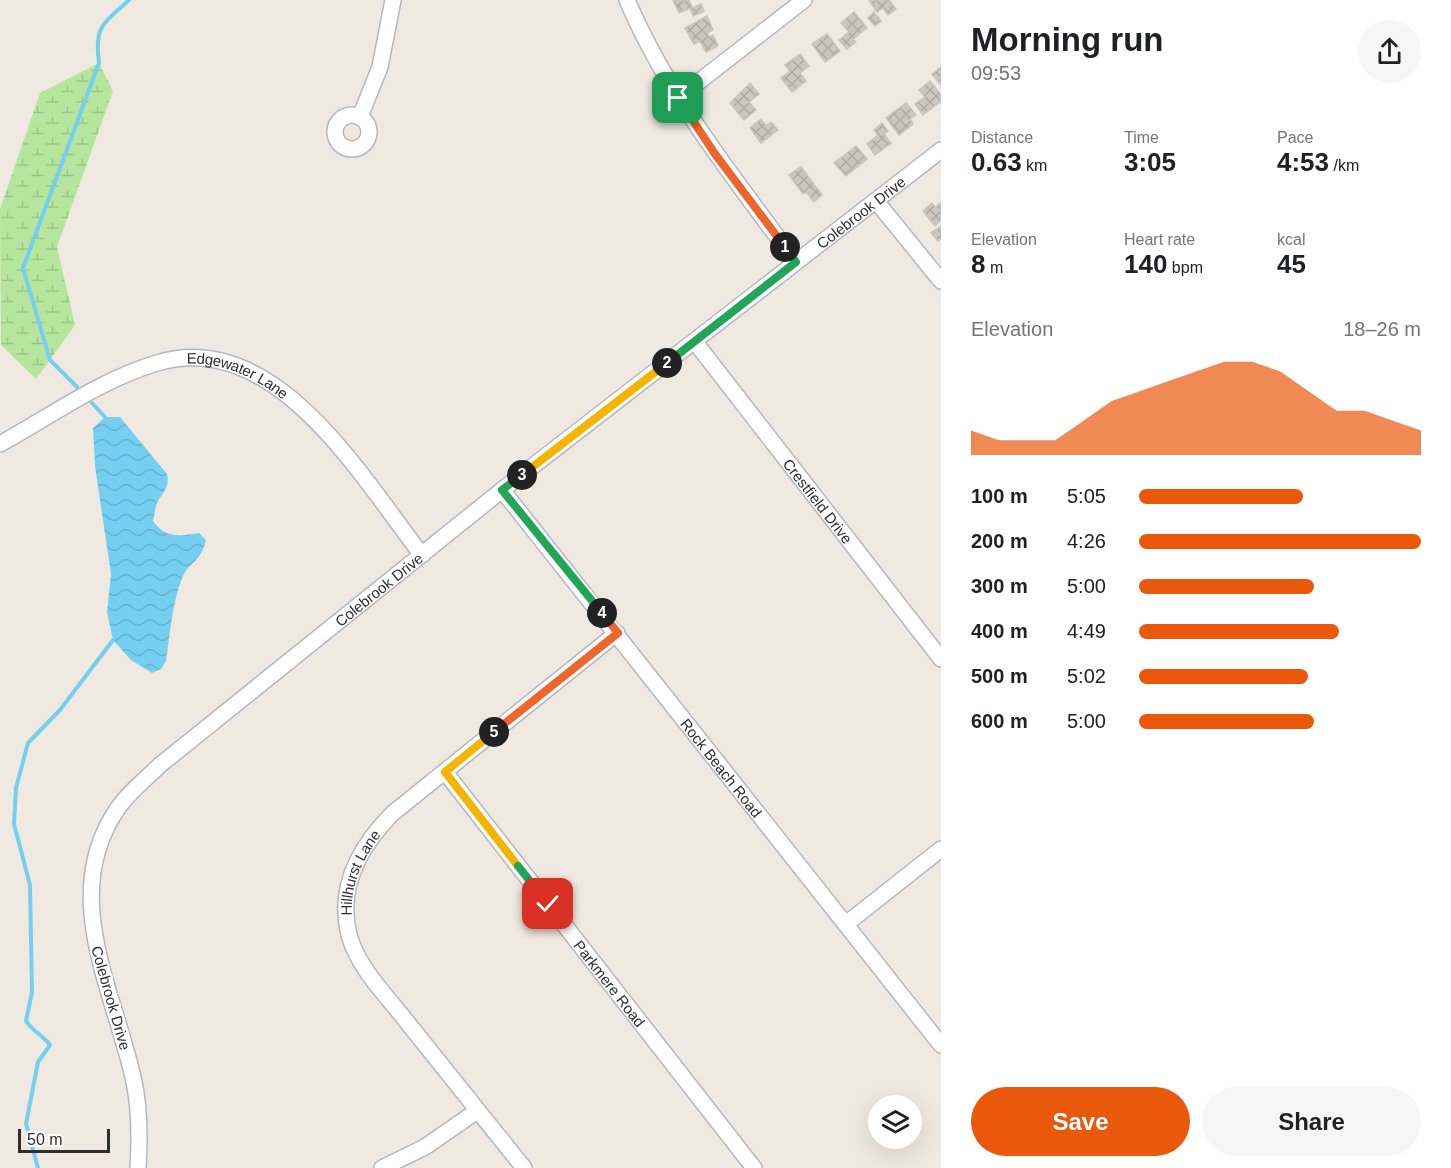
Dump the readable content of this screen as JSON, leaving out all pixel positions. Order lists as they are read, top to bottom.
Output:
{
  "streets": {
    "street": [
      "Colebrook Drive",
      "Edgewater Lane",
      "Crestfield Drive",
      "Rock Beach Road",
      "Hillhurst Lane",
      "Parkmere Road"
    ]
  },
  "crossings": [
    ["Colebrook Drive", "Edgewater Lane"],
    ["Colebrook Drive", "Crestfield Drive"],
    ["Colebrook Drive", "Rock Beach Road"],
    ["Rock Beach Road", "Hillhurst Lane"],
    ["Hillhurst Lane", "Parkmere Road"]
  ],
  "scale_bar": "50 m",
  "page": {
    "heading": ["Morning run", "09:53"],
    "stats": [
      ["Distance", "0.63 km"],
      ["Time", "3:05"],
      ["Pace", "4:53 /km"],
      ["Elevation", "8 m"],
      ["Heart rate", "140 bpm"],
      ["kcal", "45"]
    ],
    "pins": [
      "1",
      "2",
      "3",
      "4",
      "5"
    ],
    "chart": ["Elevation", "18–26 m"],
    "list": [
      {
        "name": "100 m",
        "note": "5:05"
      },
      {
        "name": "200 m",
        "note": "4:26"
      },
      {
        "name": "300 m",
        "note": "5:00"
      },
      {
        "name": "400 m",
        "note": "4:49"
      },
      {
        "name": "500 m",
        "note": "5:02"
      },
      {
        "name": "600 m",
        "note": "5:00"
      }
    ],
    "buttons": ["Save", "Share"],
    "scale": "50 m"
  }
}
